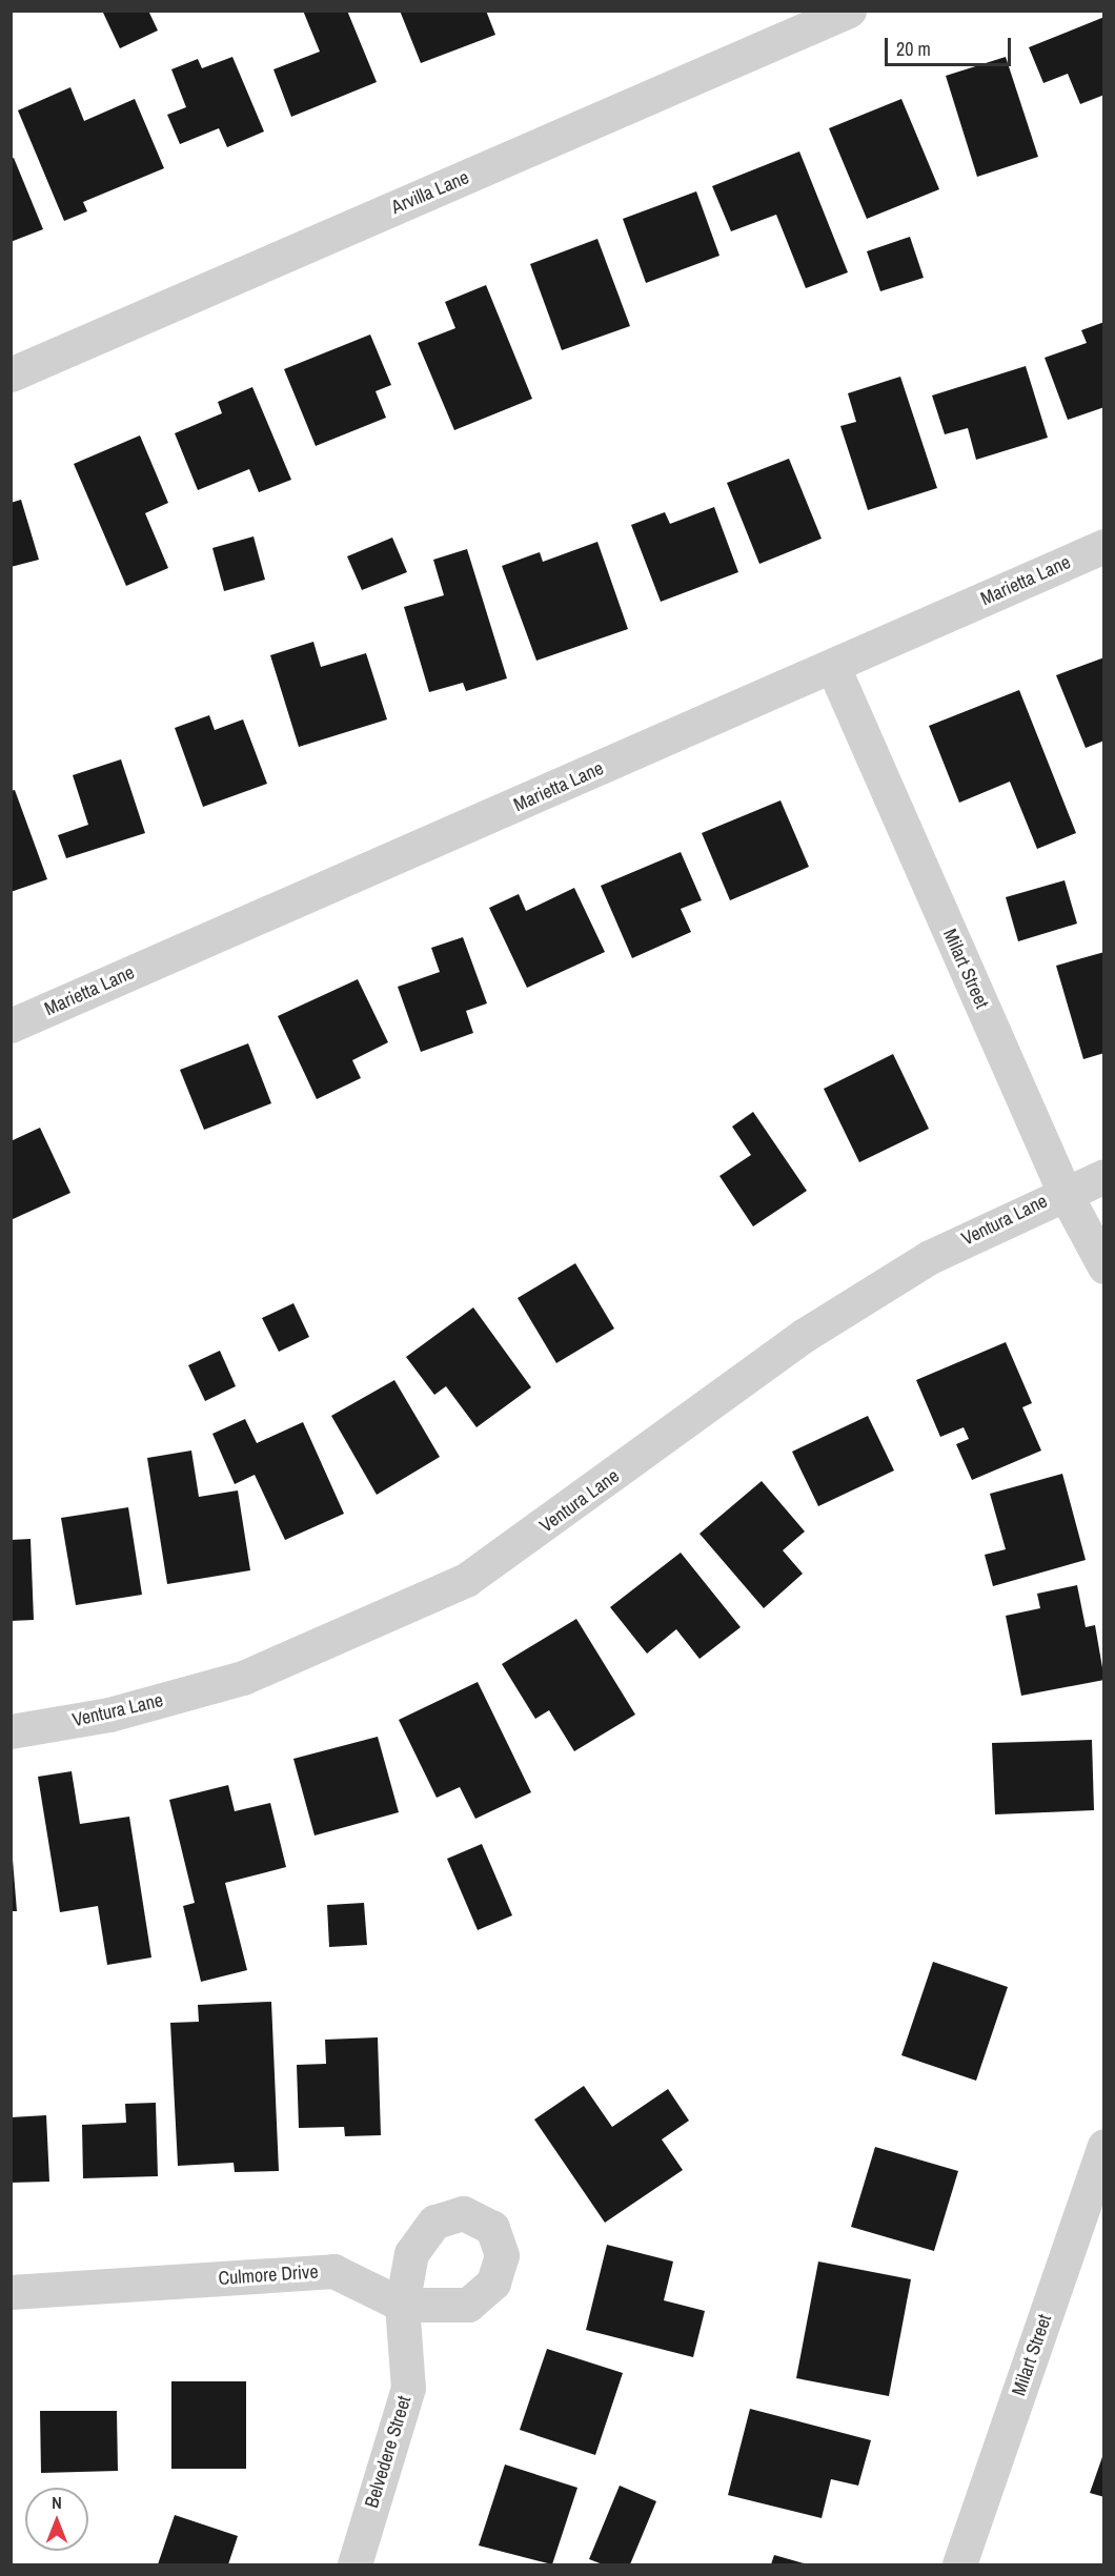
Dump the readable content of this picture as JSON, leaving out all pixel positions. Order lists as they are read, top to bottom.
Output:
{
  "streets": {
    "street": [
      "Arvilla Lane",
      "Marietta Lane",
      "Milart Street",
      "Ventura Lane",
      "Culmore Drive",
      "Belvedere Street"
    ]
  },
  "crossings": [
    ["Marietta Lane", "Milart Street"],
    ["Milart Street", "Ventura Lane"],
    ["Culmore Drive", "Belvedere Street"]
  ],
  "scale_bar": "20 m",
  "north": "top"
}
